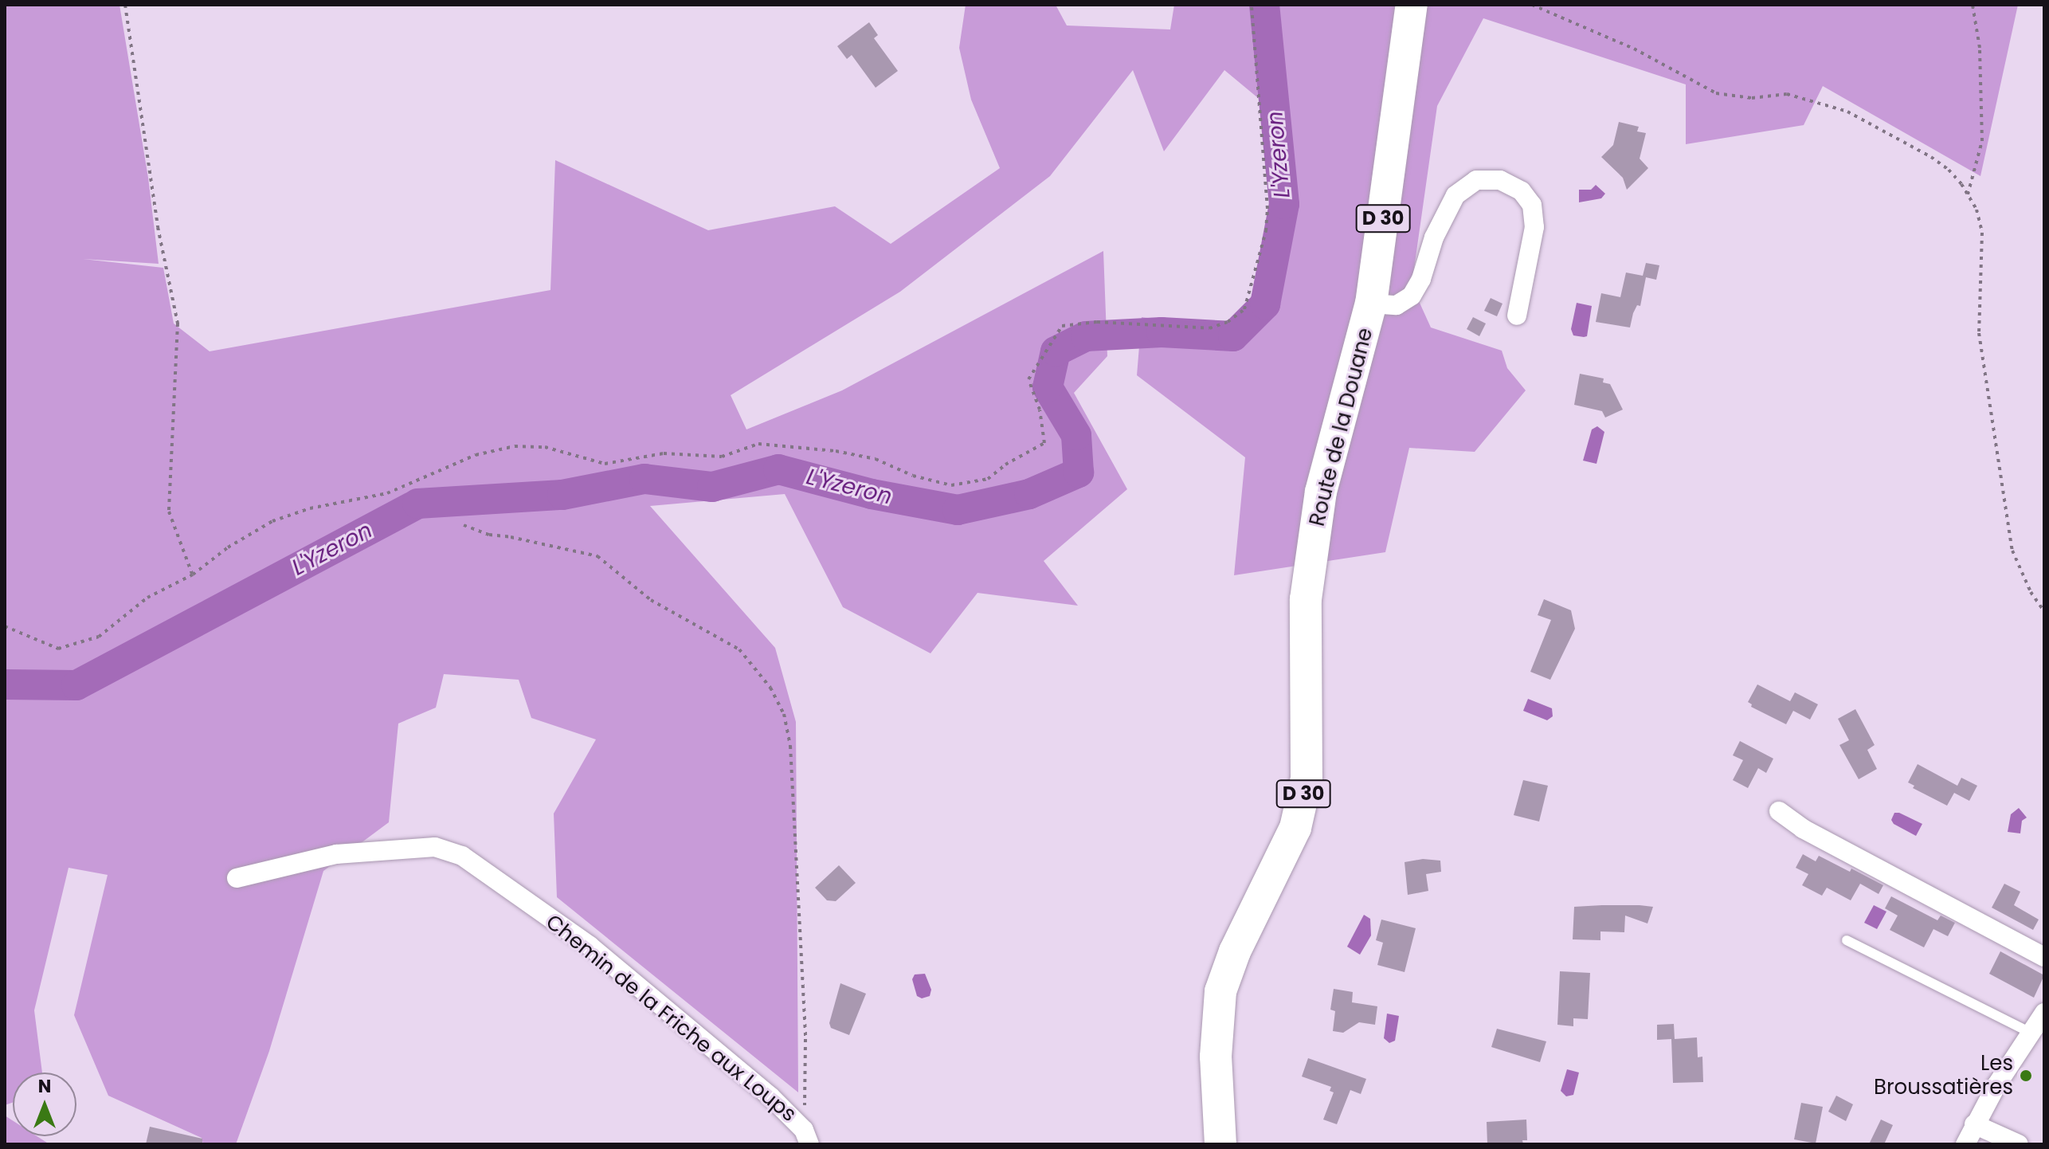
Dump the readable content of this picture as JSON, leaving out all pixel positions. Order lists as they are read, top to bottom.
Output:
{
  "streets": {
    "main road": ["D 30", "Route de la Douane"],
    "street": ["Chemin de la Friche aux Loups"]
  },
  "water": ["L'Yzeron"],
  "places": ["Les Broussatières"],
  "north": "top"
}
